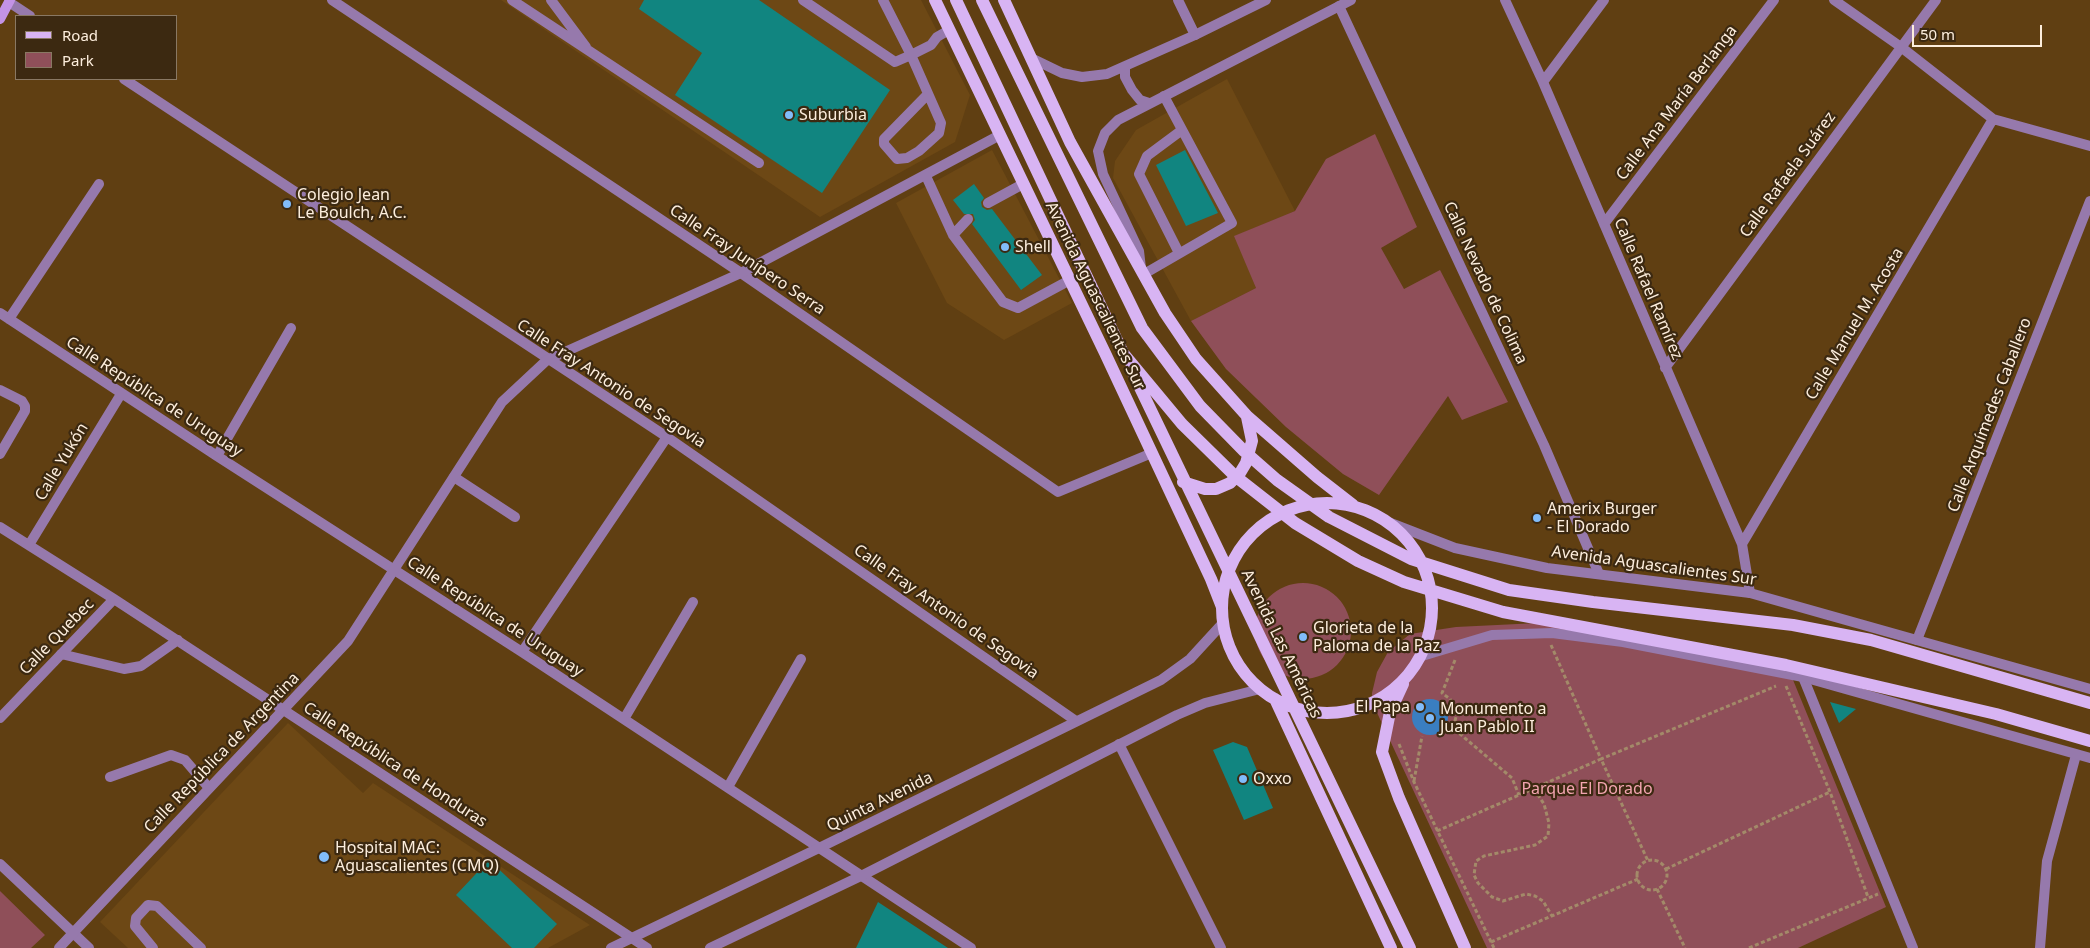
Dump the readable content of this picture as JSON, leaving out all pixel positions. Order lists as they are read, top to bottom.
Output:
{
  "streets": {
    "main road": ["Avenida Aguascalientes Sur", "Avenida Las Américas"],
    "street": [
      "Calle Ana María Berlanga",
      "Calle Rafaela Suárez",
      "Calle Fray Junípero Serra",
      "Calle Nevado de Colima",
      "Calle Rafael Ramírez",
      "Calle Manuel M. Acosta",
      "Calle Fray Antonio de Segovia",
      "Calle República de Uruguay",
      "Calle Arquímedes Caballero",
      "Calle Yukón",
      "Calle Quebec",
      "Calle República de Argentina",
      "Calle República de Honduras",
      "Quinta Avenida"
    ]
  },
  "crossings": [
    ["Calle Ana María Berlanga", "Calle Rafael Ramírez"],
    ["Calle Rafaela Suárez", "Calle Rafael Ramírez"],
    ["Calle Fray Junípero Serra", "Avenida Aguascalientes Sur"],
    ["Calle Fray Junípero Serra", "Calle República de Argentina"],
    ["Calle Nevado de Colima", "Avenida Aguascalientes Sur"],
    ["Calle Rafael Ramírez", "Avenida Aguascalientes Sur"],
    ["Calle Rafael Ramírez", "Calle Manuel M. Acosta"],
    ["Avenida Aguascalientes Sur", "Calle Arquímedes Caballero"],
    ["Avenida Aguascalientes Sur", "Avenida Las Américas"],
    ["Avenida Aguascalientes Sur", "Calle República de Argentina"],
    ["Avenida Aguascalientes Sur", "Quinta Avenida"],
    ["Calle Fray Antonio de Segovia", "Calle República de Argentina"],
    ["Calle Fray Antonio de Segovia", "Quinta Avenida"],
    ["Calle República de Uruguay", "Calle Yukón"],
    ["Calle República de Uruguay", "Calle República de Argentina"],
    ["Calle República de Uruguay", "Quinta Avenida"],
    ["Calle Yukón", "Calle República de Honduras"],
    ["Calle Quebec", "Calle República de Honduras"],
    ["Calle República de Argentina", "Calle República de Honduras"],
    ["Calle República de Honduras", "Quinta Avenida"]
  ],
  "parks": ["Parque El Dorado"],
  "places": [
    "Suburbia",
    "Colegio Jean Le Boulch, A.C.",
    "Shell",
    "Amerix Burger - El Dorado",
    "Glorieta de la Paloma de la Paz",
    "El Papa",
    "Monumento a Juan Pablo II",
    "Oxxo",
    "Hospital MAC: Aguascalientes (CMQ)"
  ],
  "legend": ["Road", "Park"],
  "scale_bar": "50 m"
}
